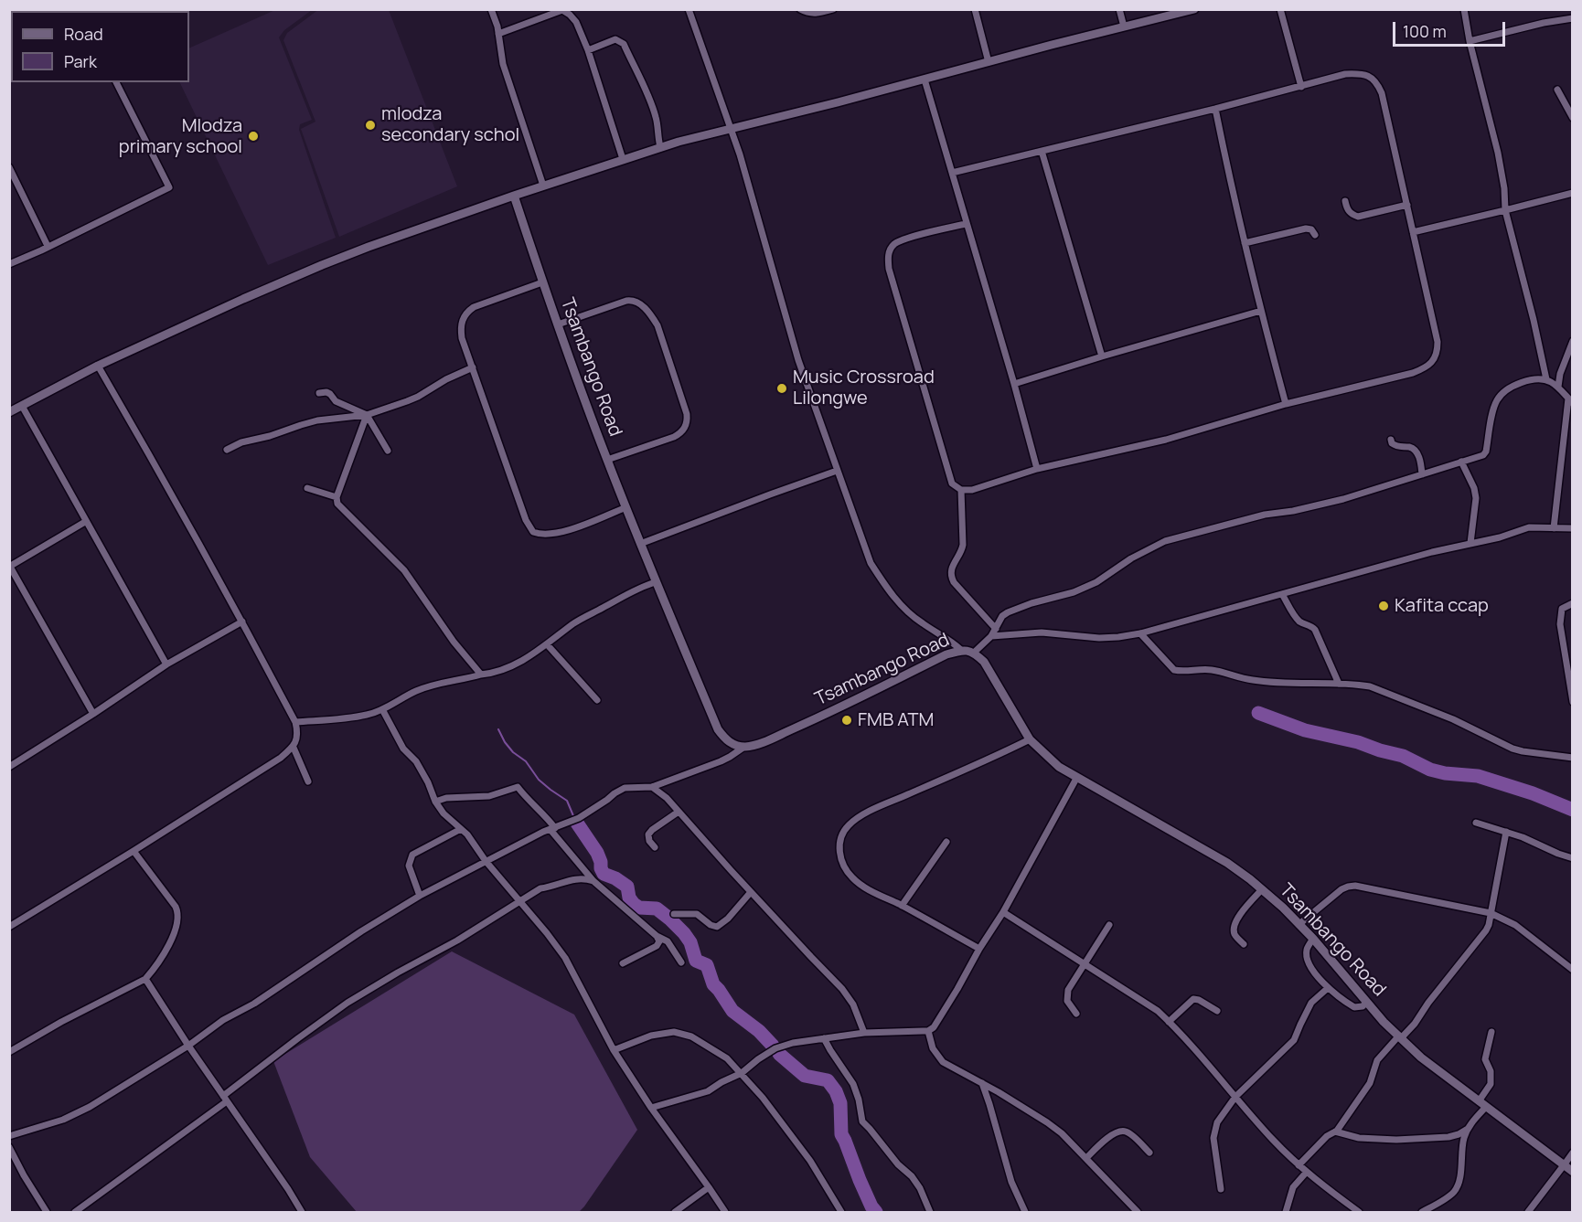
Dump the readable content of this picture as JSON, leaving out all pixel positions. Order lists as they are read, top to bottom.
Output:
{
  "streets": {
    "street": ["Tsambango Road"]
  },
  "places": [
    "mlodza secondary schol",
    "Mlodza primary school",
    "Music Crossroad Lilongwe",
    "Kafita ccap",
    "FMB ATM"
  ],
  "legend": ["Road", "Park"],
  "scale_bar": "100 m"
}
